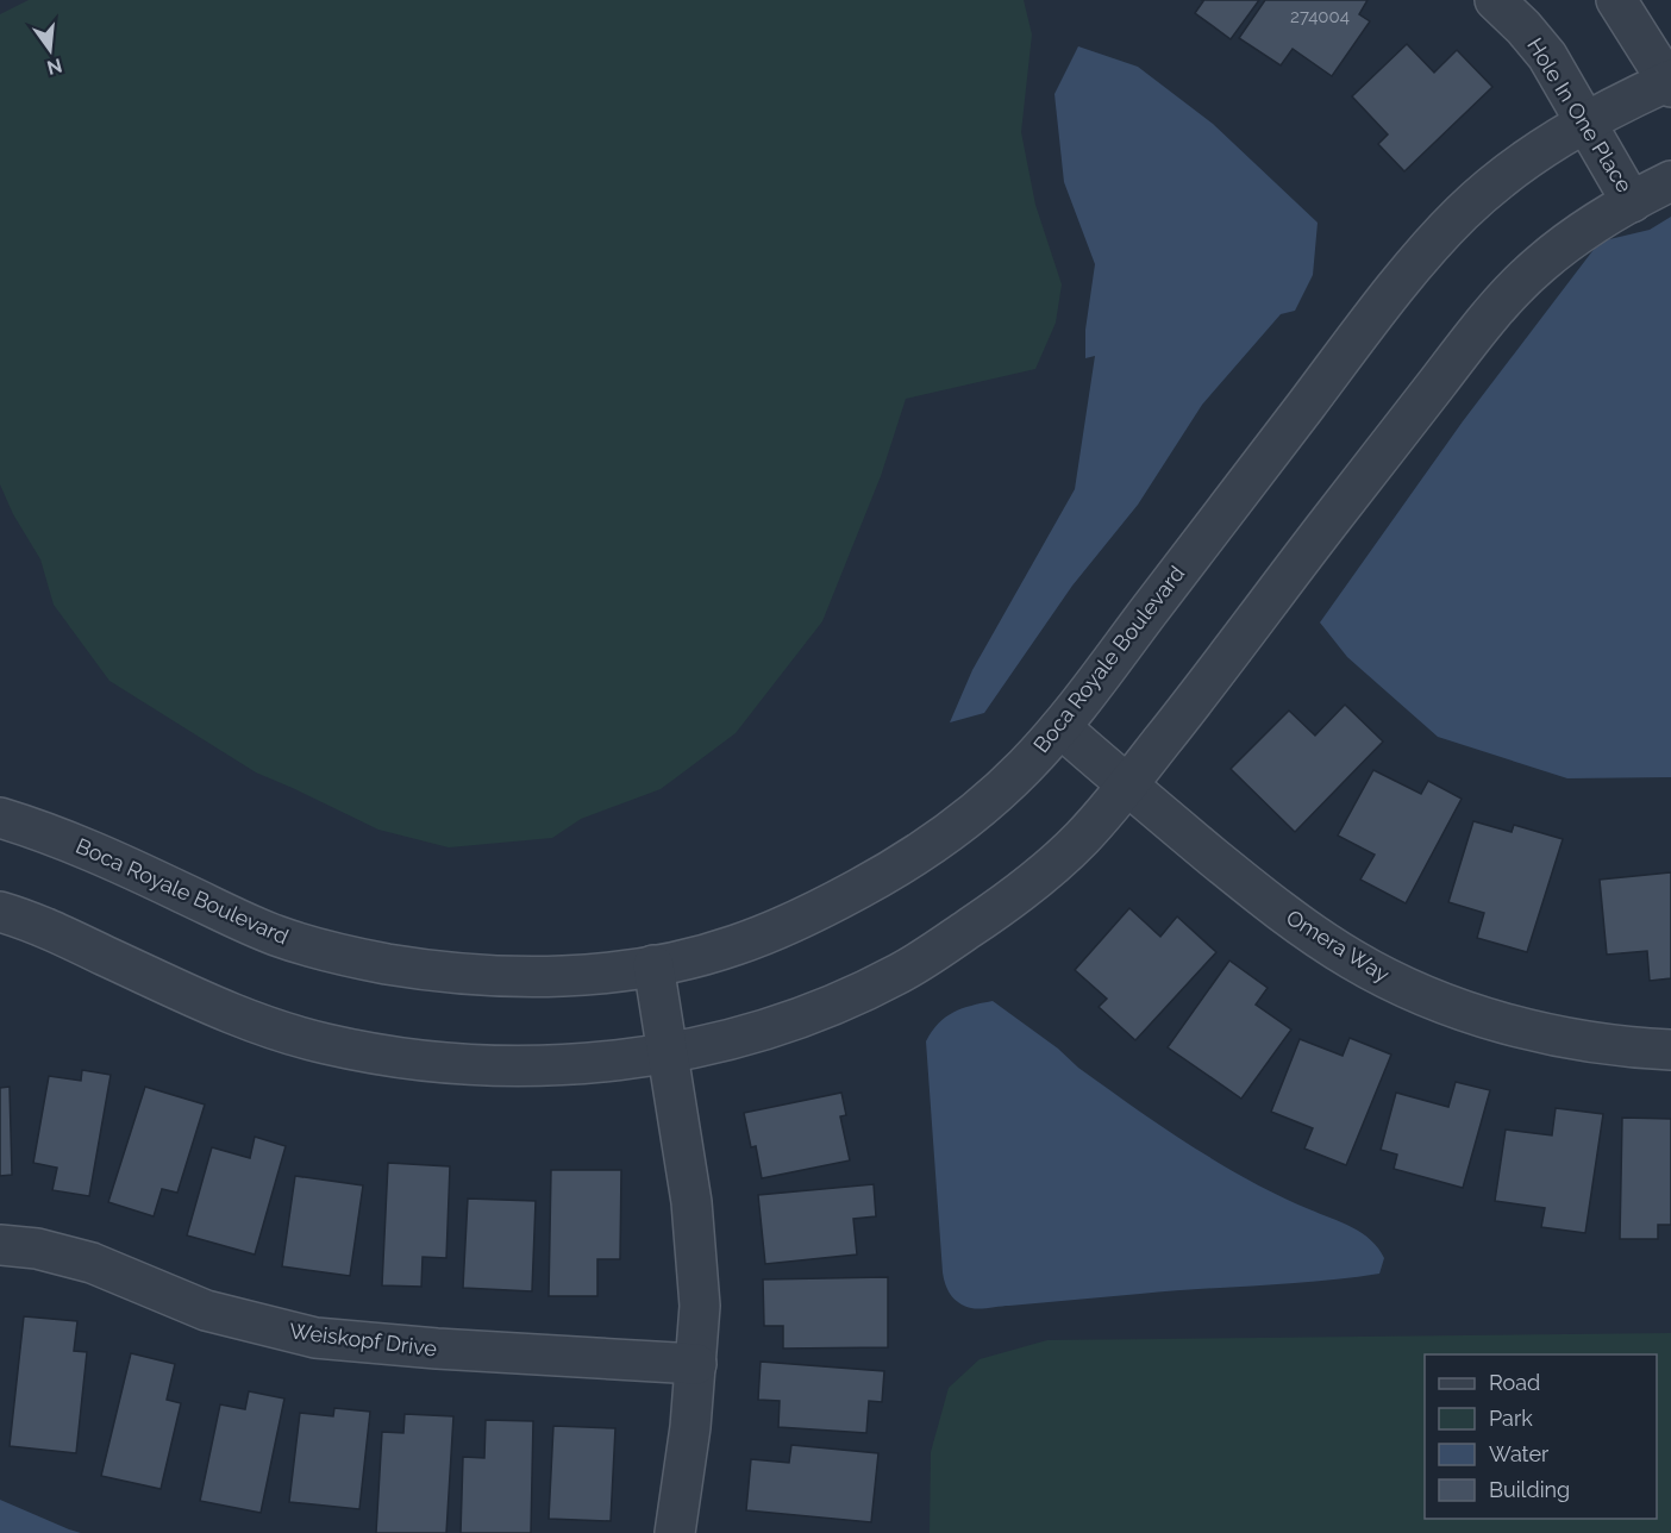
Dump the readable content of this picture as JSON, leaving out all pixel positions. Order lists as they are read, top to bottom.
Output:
{
  "streets": {
    "street": [
      "Hole In One Place",
      "Boca Royale Boulevard",
      "Omera Way",
      "Weiskopf Drive"
    ]
  },
  "crossings": [
    ["Hole In One Place", "Boca Royale Boulevard"],
    ["Boca Royale Boulevard", "Omera Way"]
  ],
  "house_numbers": ["274004"],
  "legend": [
    "Road",
    "Park",
    "Water",
    "Building"
  ],
  "north": "bottom"
}
